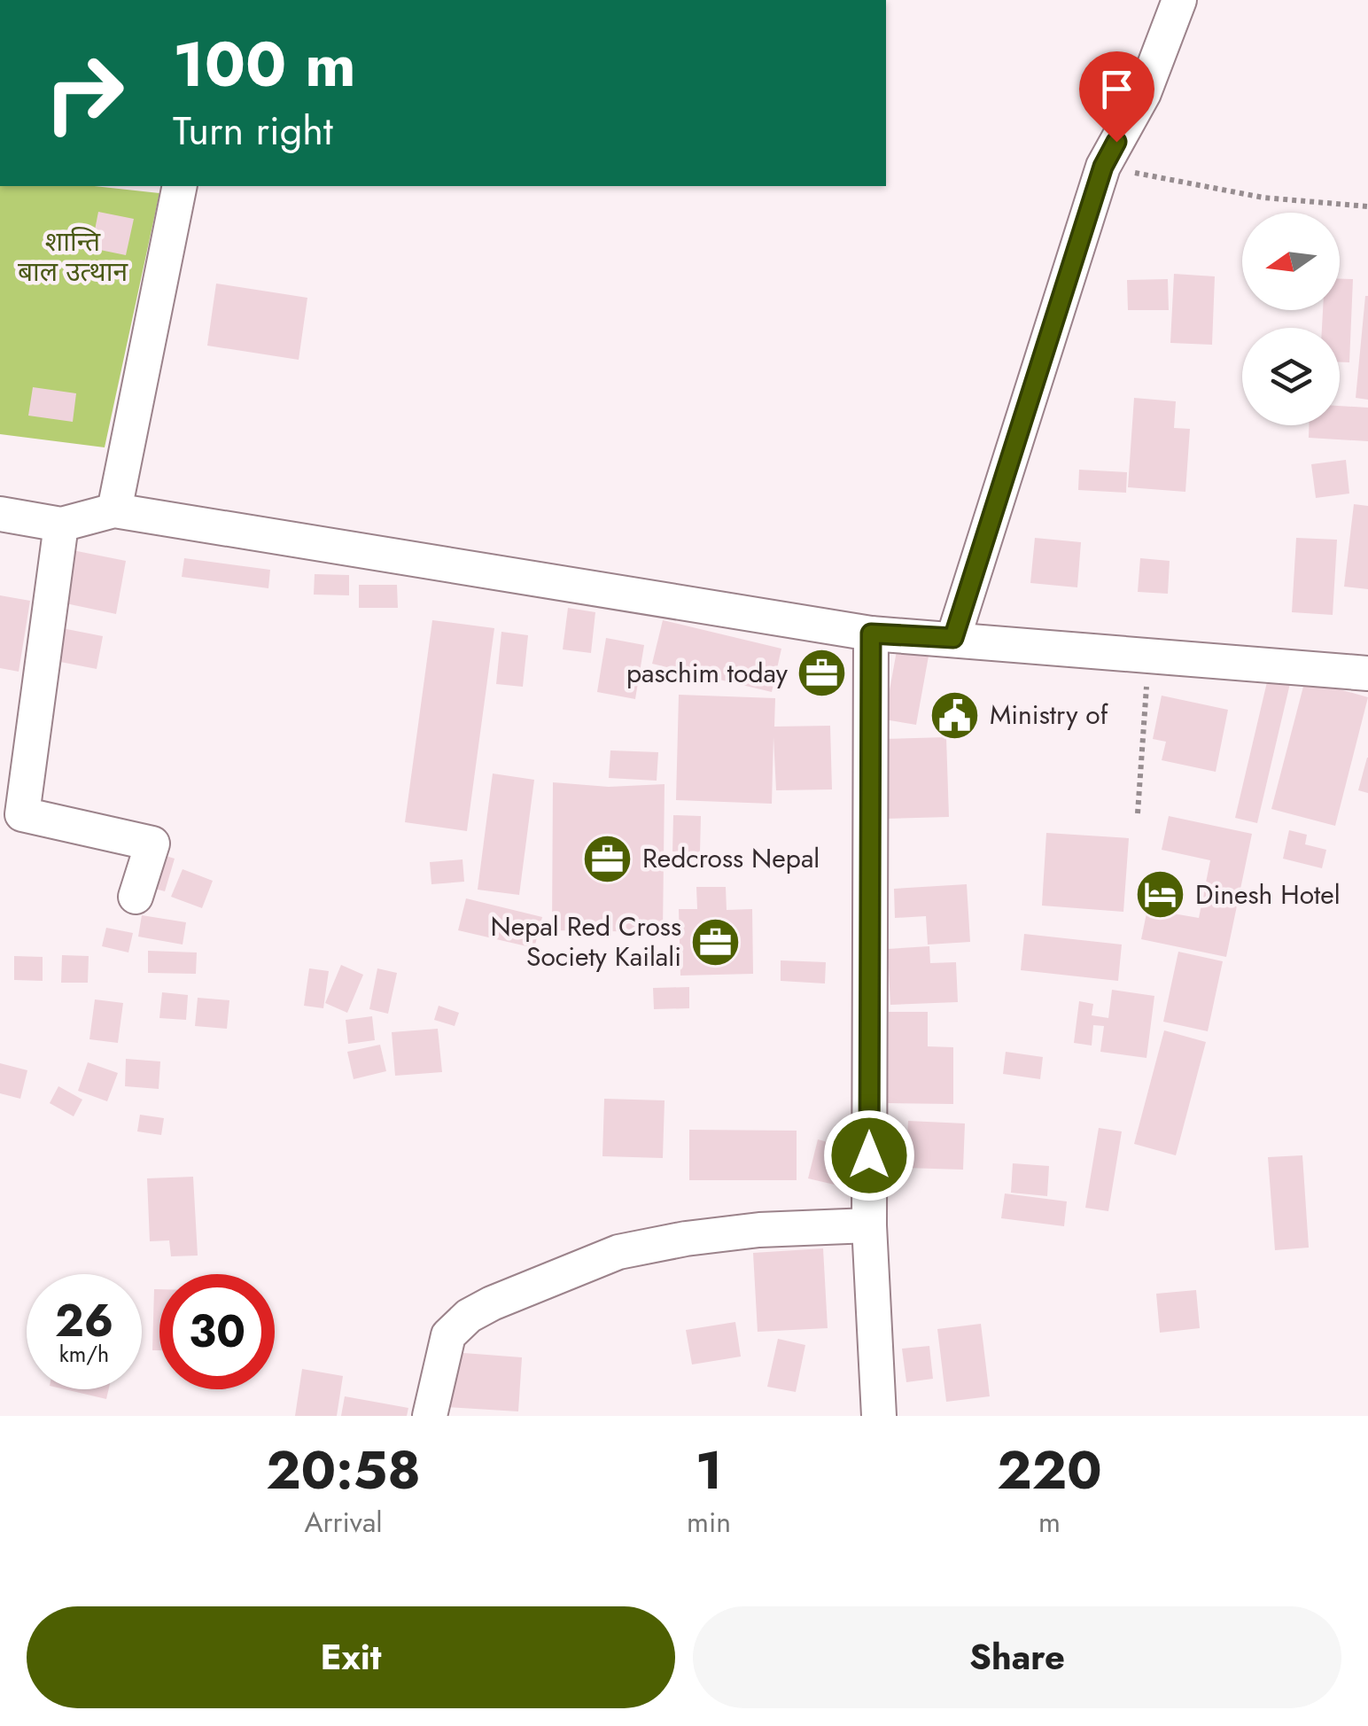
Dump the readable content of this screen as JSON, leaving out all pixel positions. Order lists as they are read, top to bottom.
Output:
{
  "parks": ["शान्ति बाल उत्थान"],
  "places": {
    "office": ["paschim today", "Redcross Nepal", "Nepal Red Cross Society Kailali"],
    "public building": ["Ministry of"],
    "hotel": ["Dinesh Hotel"]
  },
  "north": "left",
  "page": {
    "turn": ["100 m", "Turn right"],
    "speed": "26 km/h",
    "limit": "30",
    "eta": [
      "20:58",
      "Arrival",
      "1",
      "min",
      "220",
      "m"
    ],
    "buttons": ["Exit", "Share"]
  }
}
